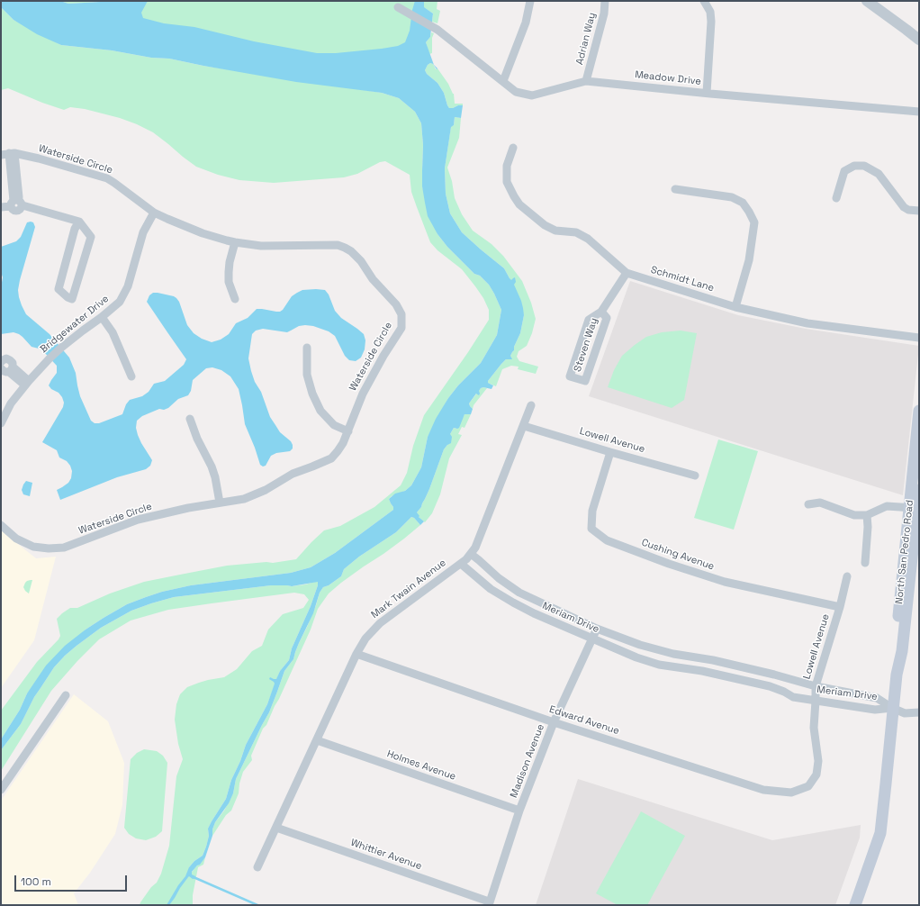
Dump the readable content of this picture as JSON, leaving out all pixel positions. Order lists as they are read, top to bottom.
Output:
{
  "streets": {
    "main road": ["North San Pedro Road"],
    "street": [
      "Adrian Way",
      "Meadow Drive",
      "Waterside Circle",
      "Schmidt Lane",
      "Bridgewater Drive",
      "Steven Way",
      "Lowell Avenue",
      "Cushing Avenue",
      "Mark Twain Avenue",
      "Meriam Drive",
      "Edward Avenue",
      "Madison Avenue",
      "Holmes Avenue",
      "Whittier Avenue"
    ]
  },
  "crossings": [
    ["Adrian Way", "Meadow Drive"],
    ["Waterside Circle", "Bridgewater Drive"],
    ["Schmidt Lane", "Steven Way"],
    ["Lowell Avenue", "Cushing Avenue"],
    ["Lowell Avenue", "Mark Twain Avenue"],
    ["Lowell Avenue", "Meriam Drive"],
    ["Lowell Avenue", "Edward Avenue"],
    ["North San Pedro Road", "Meriam Drive"],
    ["Mark Twain Avenue", "Meriam Drive"],
    ["Mark Twain Avenue", "Edward Avenue"],
    ["Mark Twain Avenue", "Holmes Avenue"],
    ["Mark Twain Avenue", "Whittier Avenue"],
    ["Meriam Drive", "Madison Avenue"],
    ["Edward Avenue", "Madison Avenue"],
    ["Madison Avenue", "Holmes Avenue"],
    ["Madison Avenue", "Whittier Avenue"]
  ],
  "scale_bar": "100 m"
}
